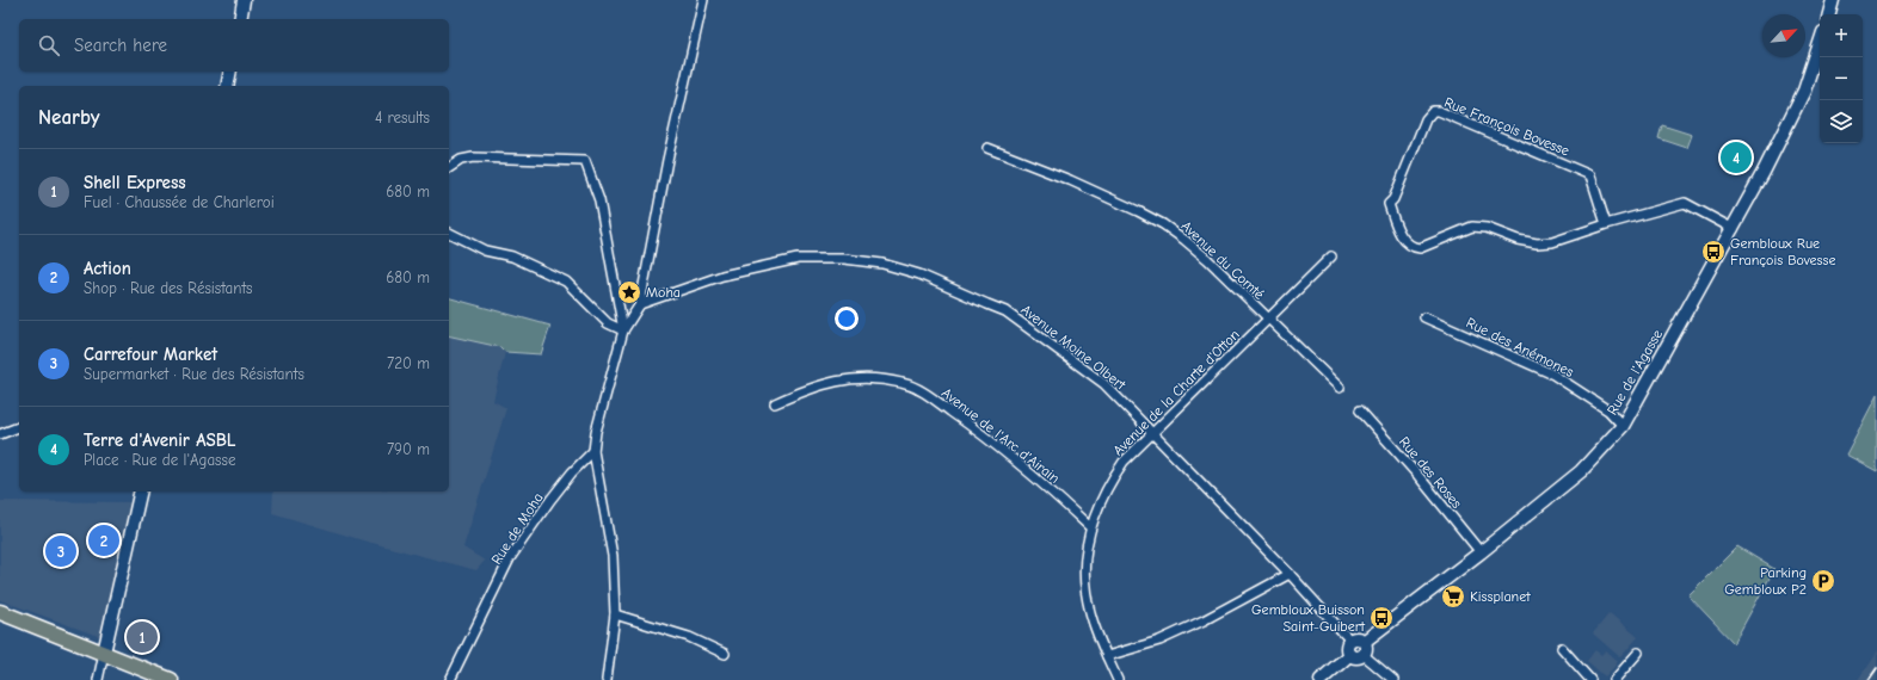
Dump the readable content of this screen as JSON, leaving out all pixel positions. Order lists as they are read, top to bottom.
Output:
{
  "streets": {
    "street": [
      "Rue François Bovesse",
      "Avenue du Comté",
      "Avenue Moine Olbert",
      "Rue des Anémones",
      "Rue de l'Agasse",
      "Avenue de la Charte d'Otton",
      "Avenue de l'Arc d'Airain",
      "Rue des Roses",
      "Rue de Moha"
    ]
  },
  "crossings": [
    ["Rue François Bovesse", "Rue de l'Agasse"],
    ["Avenue du Comté", "Avenue de la Charte d'Otton"],
    ["Avenue Moine Olbert", "Rue de l'Agasse"],
    ["Avenue Moine Olbert", "Avenue de la Charte d'Otton"],
    ["Rue des Anémones", "Rue de l'Agasse"],
    ["Rue de l'Agasse", "Rue des Roses"],
    ["Avenue de la Charte d'Otton", "Avenue de l'Arc d'Airain"]
  ],
  "places": {
    "bus stop": ["Gembloux Rue François Bovesse", "Gembloux Buisson Saint-Guibert"],
    "place": ["Moha"],
    "parking": ["Parking Gembloux P2"],
    "supermarket": ["Kissplanet"]
  },
  "north": "top right",
  "page": {
    "map_buttons": ["+", "−"],
    "search": "Search here",
    "heading": ["Nearby", "4 results"],
    "pins": [
      "4",
      "2",
      "3",
      "1"
    ],
    "list": [
      {
        "mark": "1",
        "name": "Shell Express",
        "note": "Fuel · Chaussée de Charleroi",
        "value": "680 m"
      },
      {
        "mark": "2",
        "name": "Action",
        "note": "Shop · Rue des Résistants",
        "value": "680 m"
      },
      {
        "mark": "3",
        "name": "Carrefour Market",
        "note": "Supermarket · Rue des Résistants",
        "value": "720 m"
      },
      {
        "mark": "4",
        "name": "Terre d'Avenir ASBL",
        "note": "Place · Rue de l'Agasse",
        "value": "790 m"
      }
    ]
  }
}
